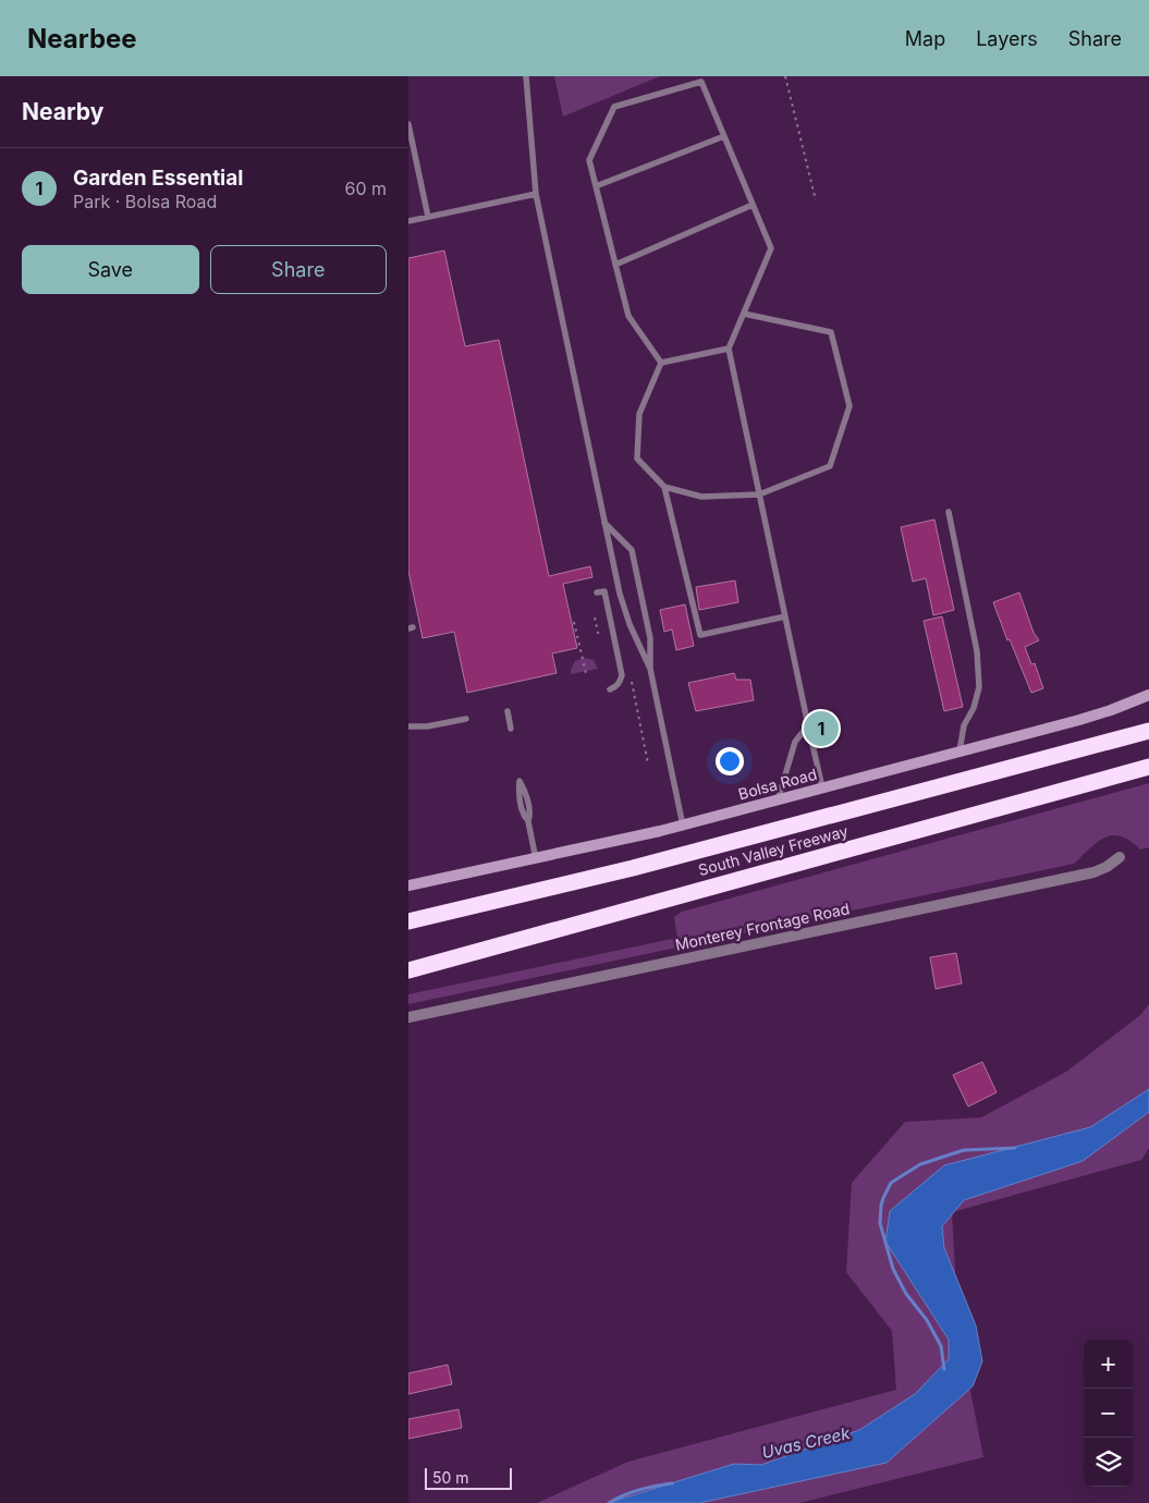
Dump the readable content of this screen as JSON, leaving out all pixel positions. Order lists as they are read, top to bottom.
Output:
{
  "streets": {
    "highway": ["South Valley Freeway"],
    "main road": ["Bolsa Road"],
    "street": ["Monterey Frontage Road"]
  },
  "water": ["Uvas Creek"],
  "scale_bar": "50 m",
  "page": {
    "header": "Nearbee",
    "nav": ["Map", "Layers", "Share"],
    "heading": "Nearby",
    "list": [
      {
        "mark": "1",
        "name": "Garden Essential",
        "note": "Park · Bolsa Road",
        "value": "60 m"
      }
    ],
    "buttons": ["Save", "Share"],
    "pins": "1",
    "map_buttons": ["+", "−"],
    "scale": "50 m"
  }
}
